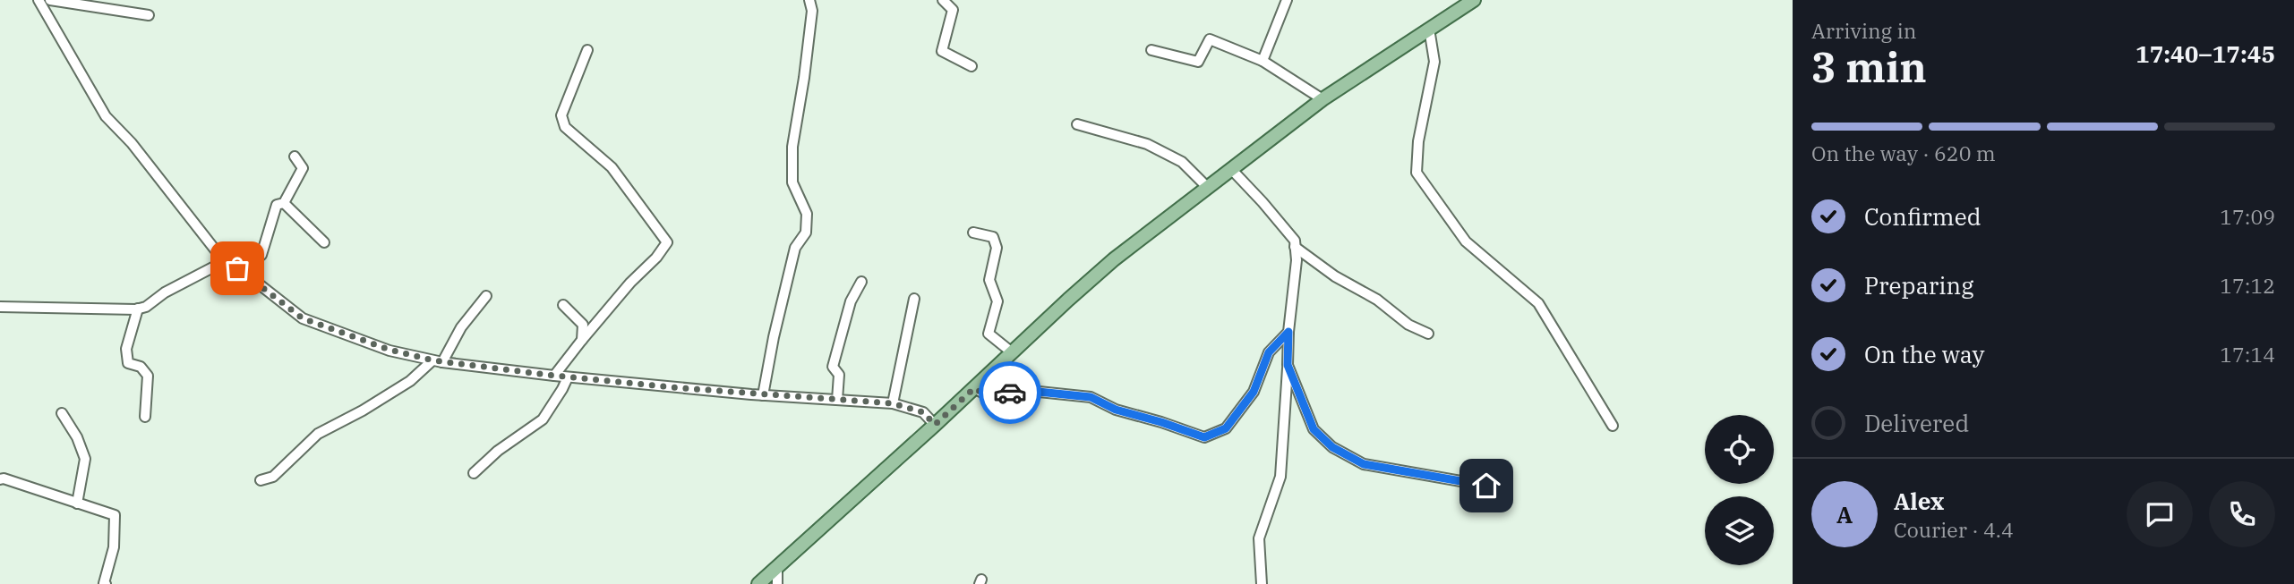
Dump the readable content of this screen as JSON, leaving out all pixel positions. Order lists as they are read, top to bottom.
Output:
{
  "page": {
    "heading": ["3 min", "Arriving in", "17:40–17:45"],
    "panel": ["Alex", "Courier · 4.4"],
    "bar": "On the way · 620 m",
    "list": [
      ["Confirmed", "17:09"],
      ["Preparing", "17:12"],
      ["On the way", "17:14"],
      "Delivered"
    ],
    "round": "A"
  }
}
